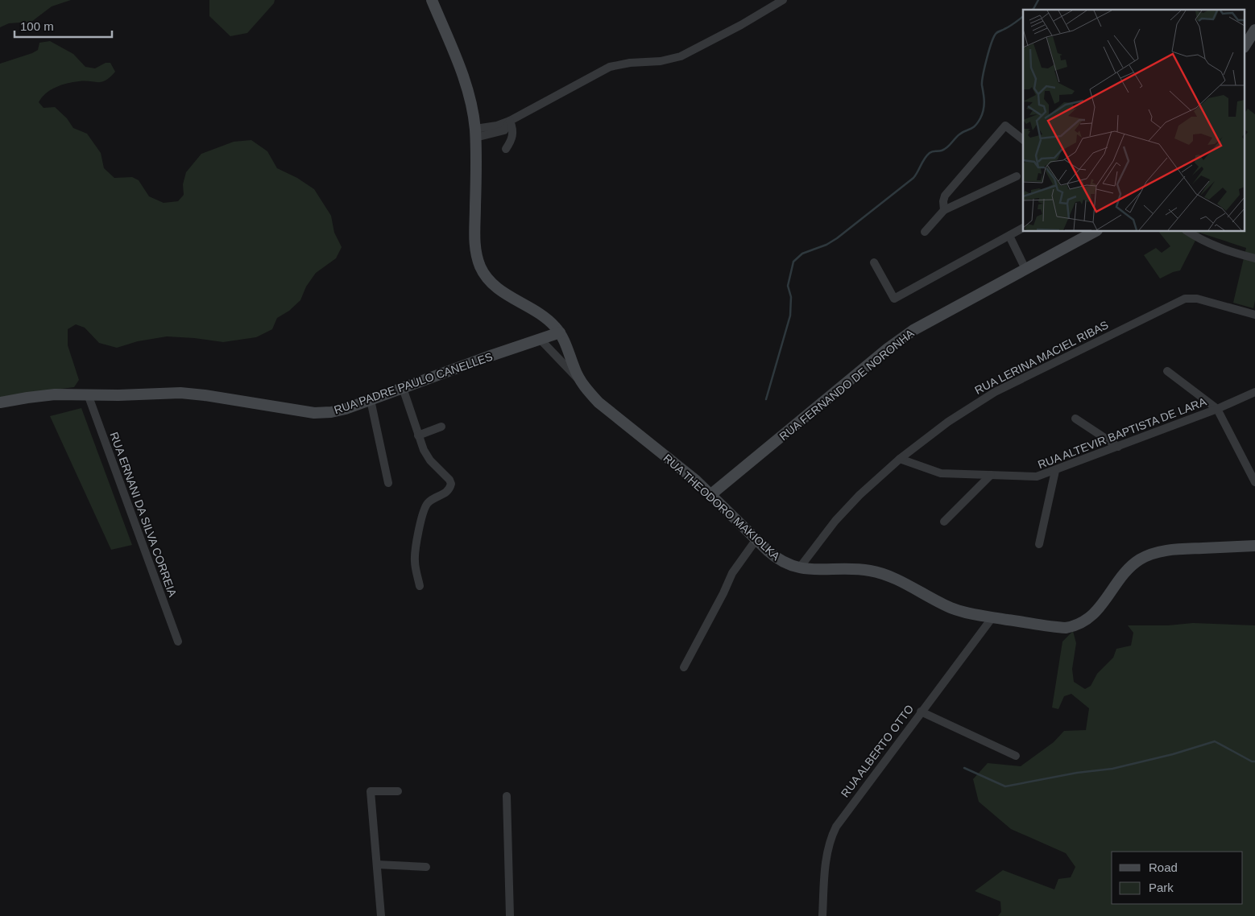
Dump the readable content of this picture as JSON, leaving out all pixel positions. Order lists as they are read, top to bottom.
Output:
{
  "streets": {
    "main road": ["RUA PADRE PAULO CANELLES", "RUA FERNANDO DE NORONHA", "RUA THEODORO MAKIOLKA"],
    "street": [
      "RUA LERINA MACIEL RIBAS",
      "RUA ALTEVIR BAPTISTA DE LARA",
      "RUA ERNANI DA SILVA CORREIA",
      "RUA ALBERTO OTTO"
    ]
  },
  "crossings": [
    ["RUA LERINA MACIEL RIBAS", "RUA ALTEVIR BAPTISTA DE LARA"],
    ["RUA LERINA MACIEL RIBAS", "RUA THEODORO MAKIOLKA"],
    ["RUA PADRE PAULO CANELLES", "RUA THEODORO MAKIOLKA"],
    ["RUA PADRE PAULO CANELLES", "RUA ERNANI DA SILVA CORREIA"],
    ["RUA FERNANDO DE NORONHA", "RUA THEODORO MAKIOLKA"],
    ["RUA THEODORO MAKIOLKA", "RUA ALBERTO OTTO"]
  ],
  "legend": ["Road", "Park"],
  "scale_bar": "100 m"
}
